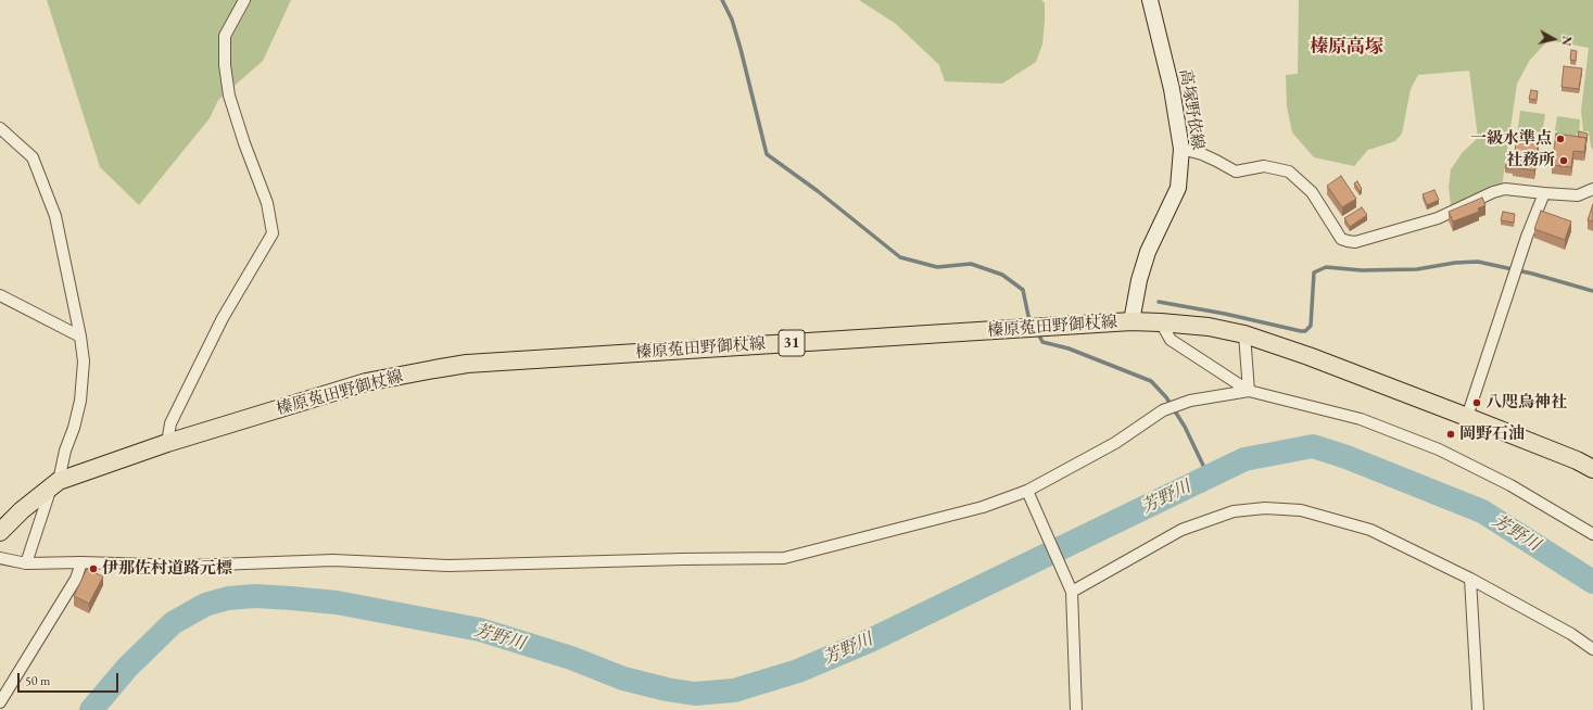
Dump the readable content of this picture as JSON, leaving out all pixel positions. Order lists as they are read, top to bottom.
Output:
{
  "streets": {
    "main road": ["高塚野依線", "榛原菟田野御杖線", "31"]
  },
  "crossings": [
    ["高塚野依線", "榛原菟田野御杖線"]
  ],
  "districts": ["榛原高塚"],
  "water": ["芳野川"],
  "places": [
    "一級水準点",
    "社務所",
    "八咫烏神社",
    "岡野石油",
    "伊那佐村道路元標"
  ],
  "scale_bar": "50 m",
  "north": "right"
}
